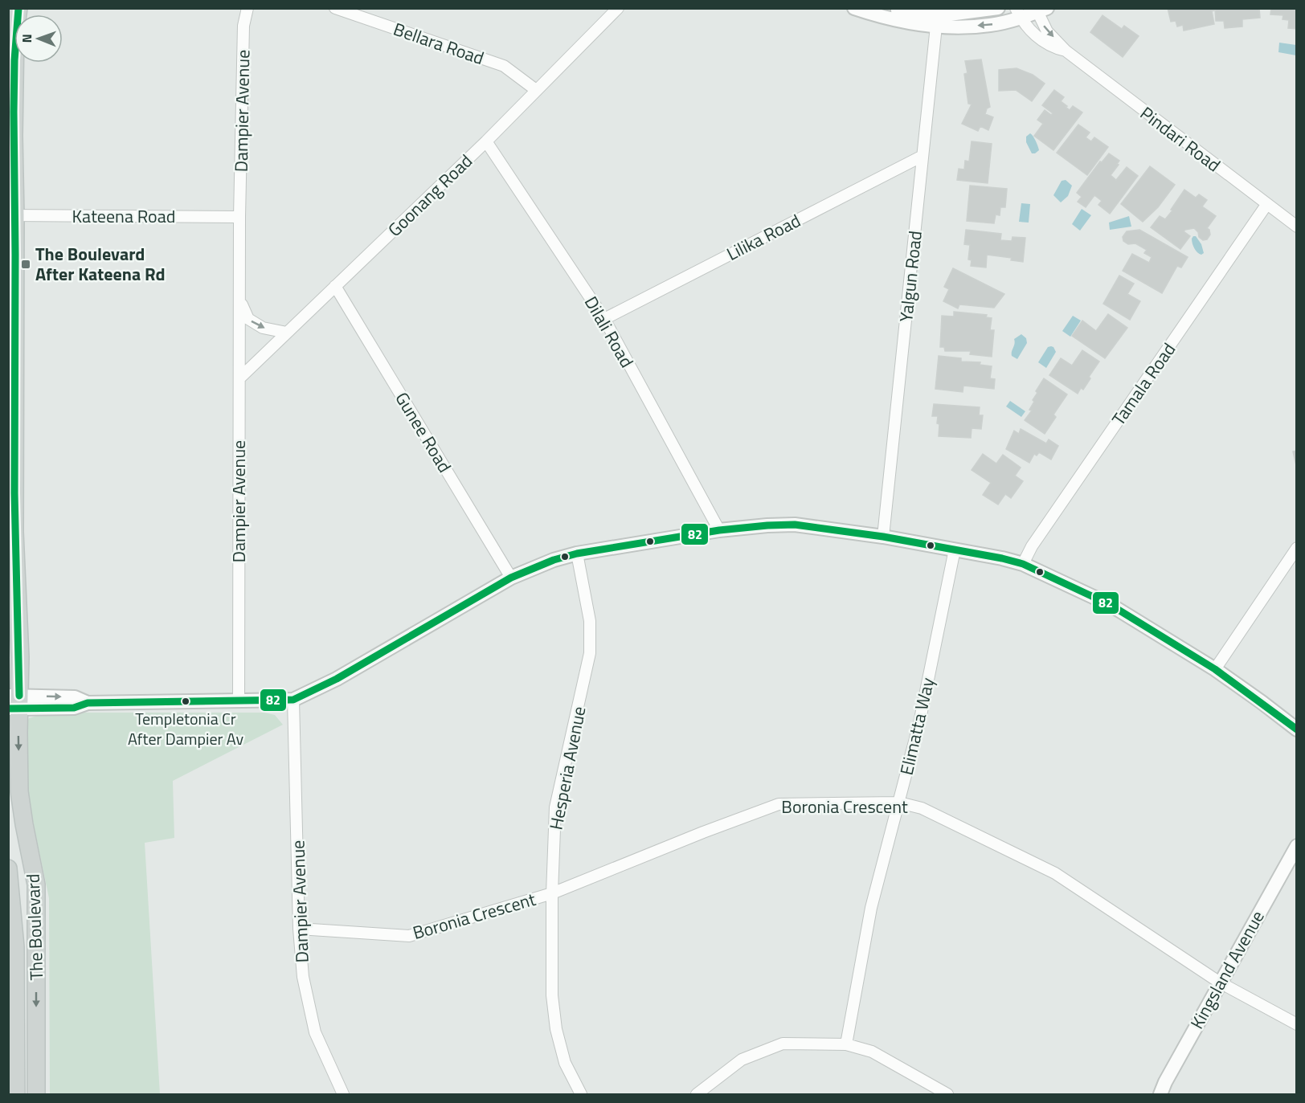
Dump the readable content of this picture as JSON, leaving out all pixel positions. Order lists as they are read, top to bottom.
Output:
{
  "streets": {
    "main road": ["The Boulevard"],
    "street": [
      "Bellara Road",
      "Dampier Avenue",
      "Pindari Road",
      "Goonang Road",
      "Kateena Road",
      "Lilika Road",
      "Yalgun Road",
      "Dilali Road",
      "Tamala Road",
      "Gunee Road",
      "Elimatta Way",
      "Hesperia Avenue",
      "Boronia Crescent",
      "Kingsland Avenue"
    ]
  },
  "crossings": [
    ["Bellara Road", "Goonang Road"],
    ["Dampier Avenue", "Goonang Road"],
    ["Dampier Avenue", "Kateena Road"],
    ["Dampier Avenue", "Boronia Crescent"],
    ["Pindari Road", "Tamala Road"],
    ["Goonang Road", "Dilali Road"],
    ["Goonang Road", "Gunee Road"],
    ["Kateena Road", "The Boulevard"],
    ["Lilika Road", "Yalgun Road"],
    ["Lilika Road", "Dilali Road"],
    ["Elimatta Way", "Boronia Crescent"],
    ["Hesperia Avenue", "Boronia Crescent"],
    ["Boronia Crescent", "Kingsland Avenue"]
  ],
  "places": {
    "transit": ["The Boulevard After Kateena Rd"],
    "other": ["Templetonia Cr After Dampier Av"]
  },
  "lines": ["transit line 82"],
  "north": "left"
}
